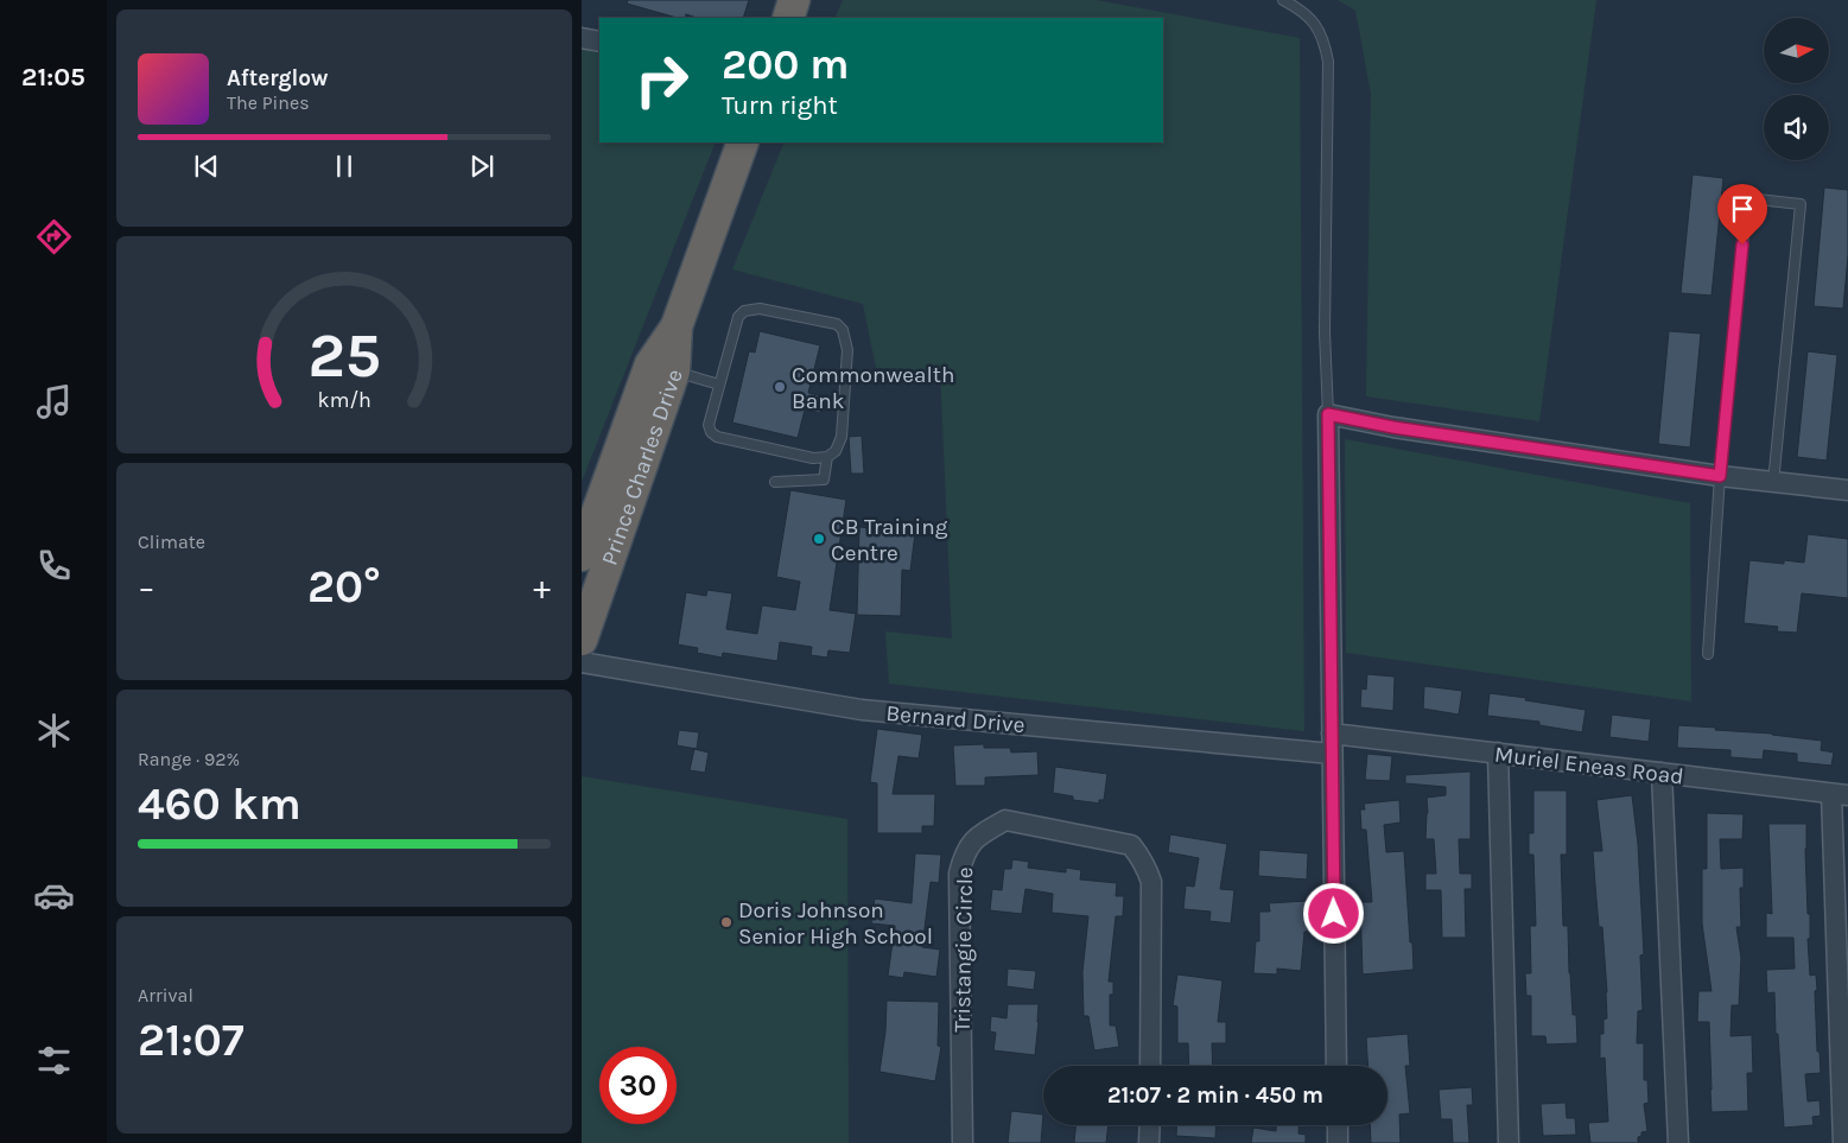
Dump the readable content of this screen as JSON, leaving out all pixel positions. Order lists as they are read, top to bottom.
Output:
{
  "streets": {
    "highway": ["Prince Charles Drive"],
    "street": ["Bernard Drive", "Muriel Eneas Road", "Tristangie Circle"]
  },
  "places": ["Commonwealth Bank", "CB Training Centre", "Doris Johnson Senior High School"],
  "north": "right",
  "page": {
    "tabs": "21:05",
    "turn": ["200 m", "Turn right"],
    "song": ["Afterglow", "The Pines"],
    "tile": [
      "Climate",
      ["Range · 92%", "460 km"],
      ["Arrival", "21:07"]
    ],
    "heat": ["−", "20°", "+"],
    "limit": "30",
    "trip": "21:07 · 2 min · 450 m",
    "gauge": ["25", "km/h"]
  }
}
